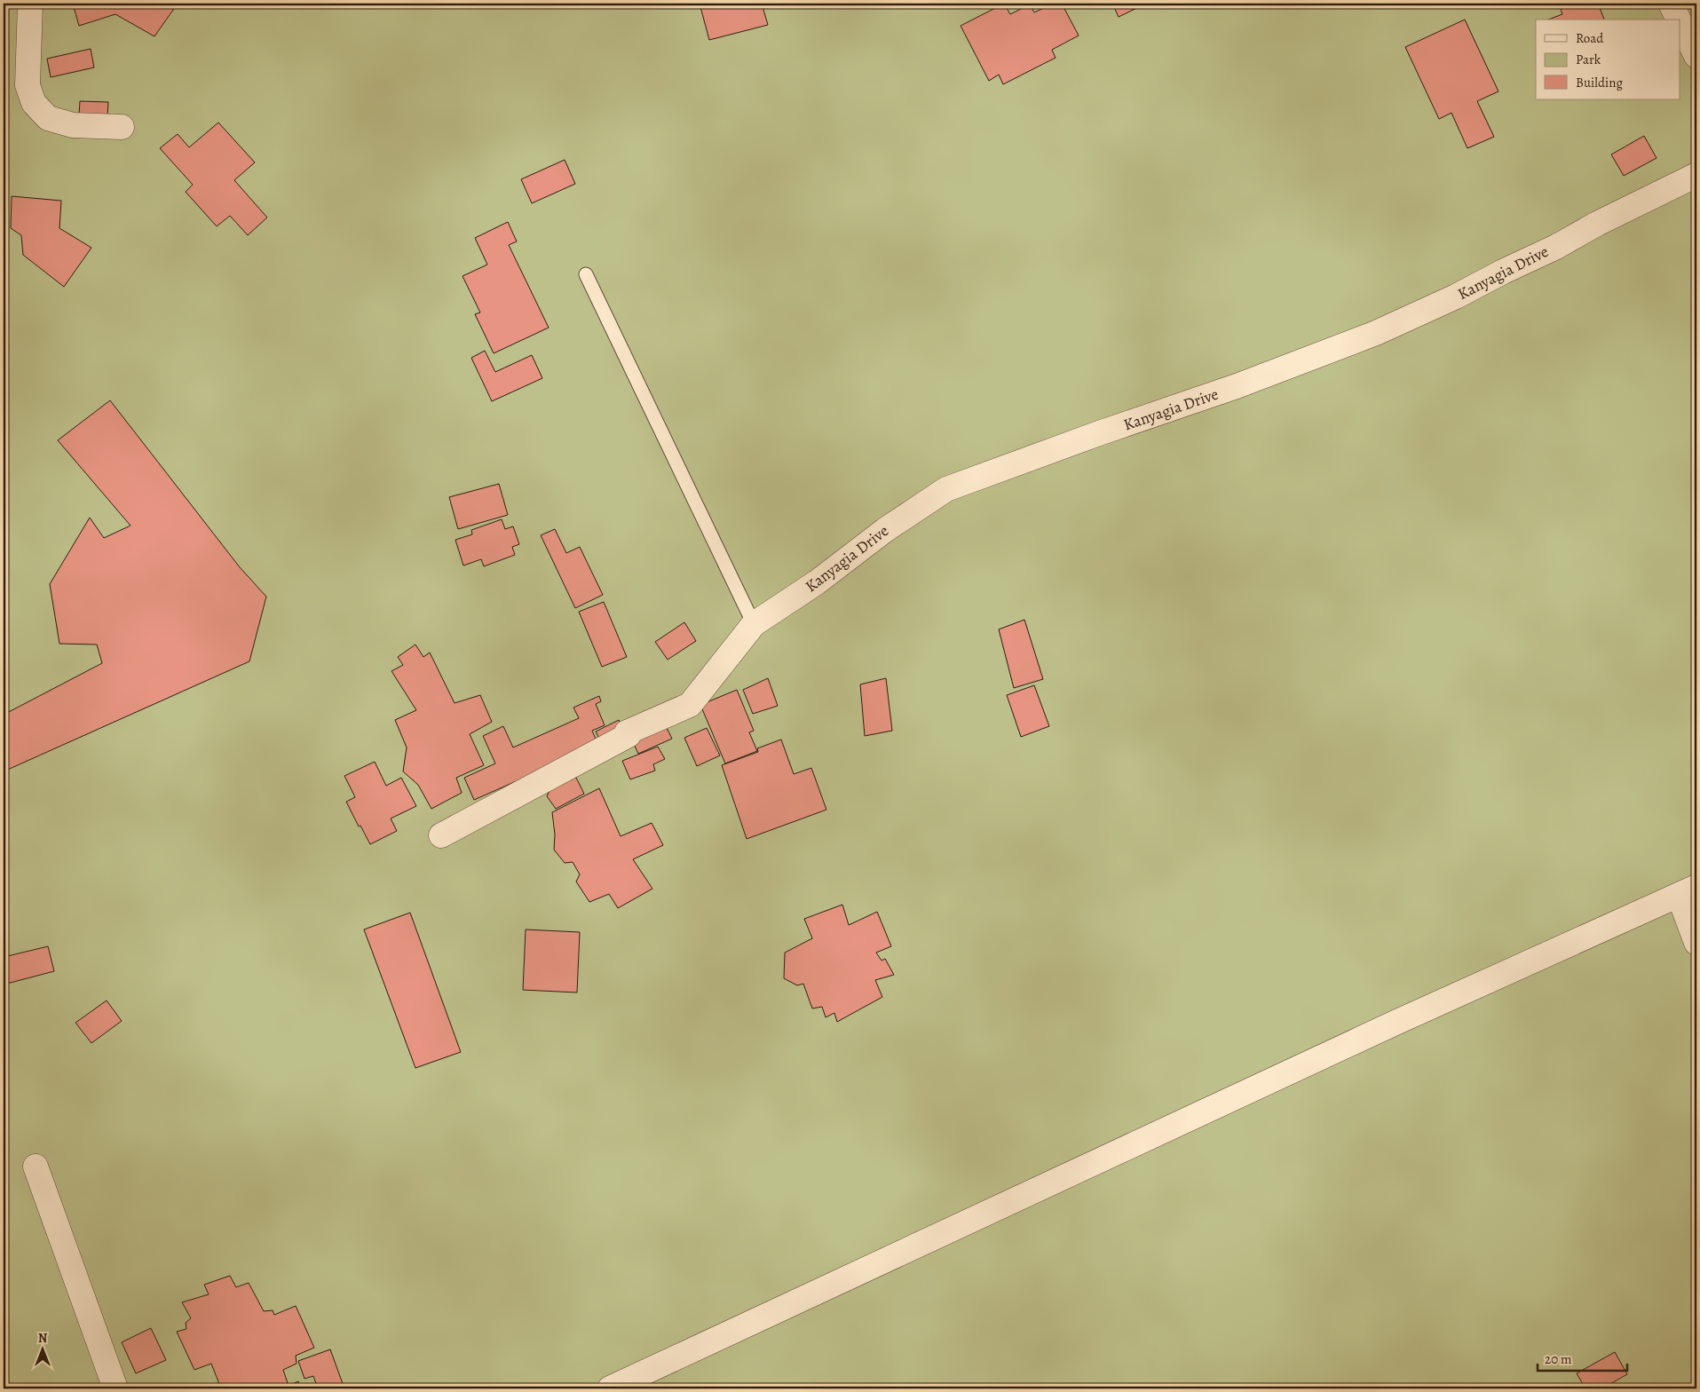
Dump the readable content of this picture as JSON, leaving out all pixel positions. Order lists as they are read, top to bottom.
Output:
{
  "streets": {
    "street": ["Kanyagia Drive"]
  },
  "legend": ["Road", "Park", "Building"],
  "scale_bar": "20 m",
  "north": "top"
}
